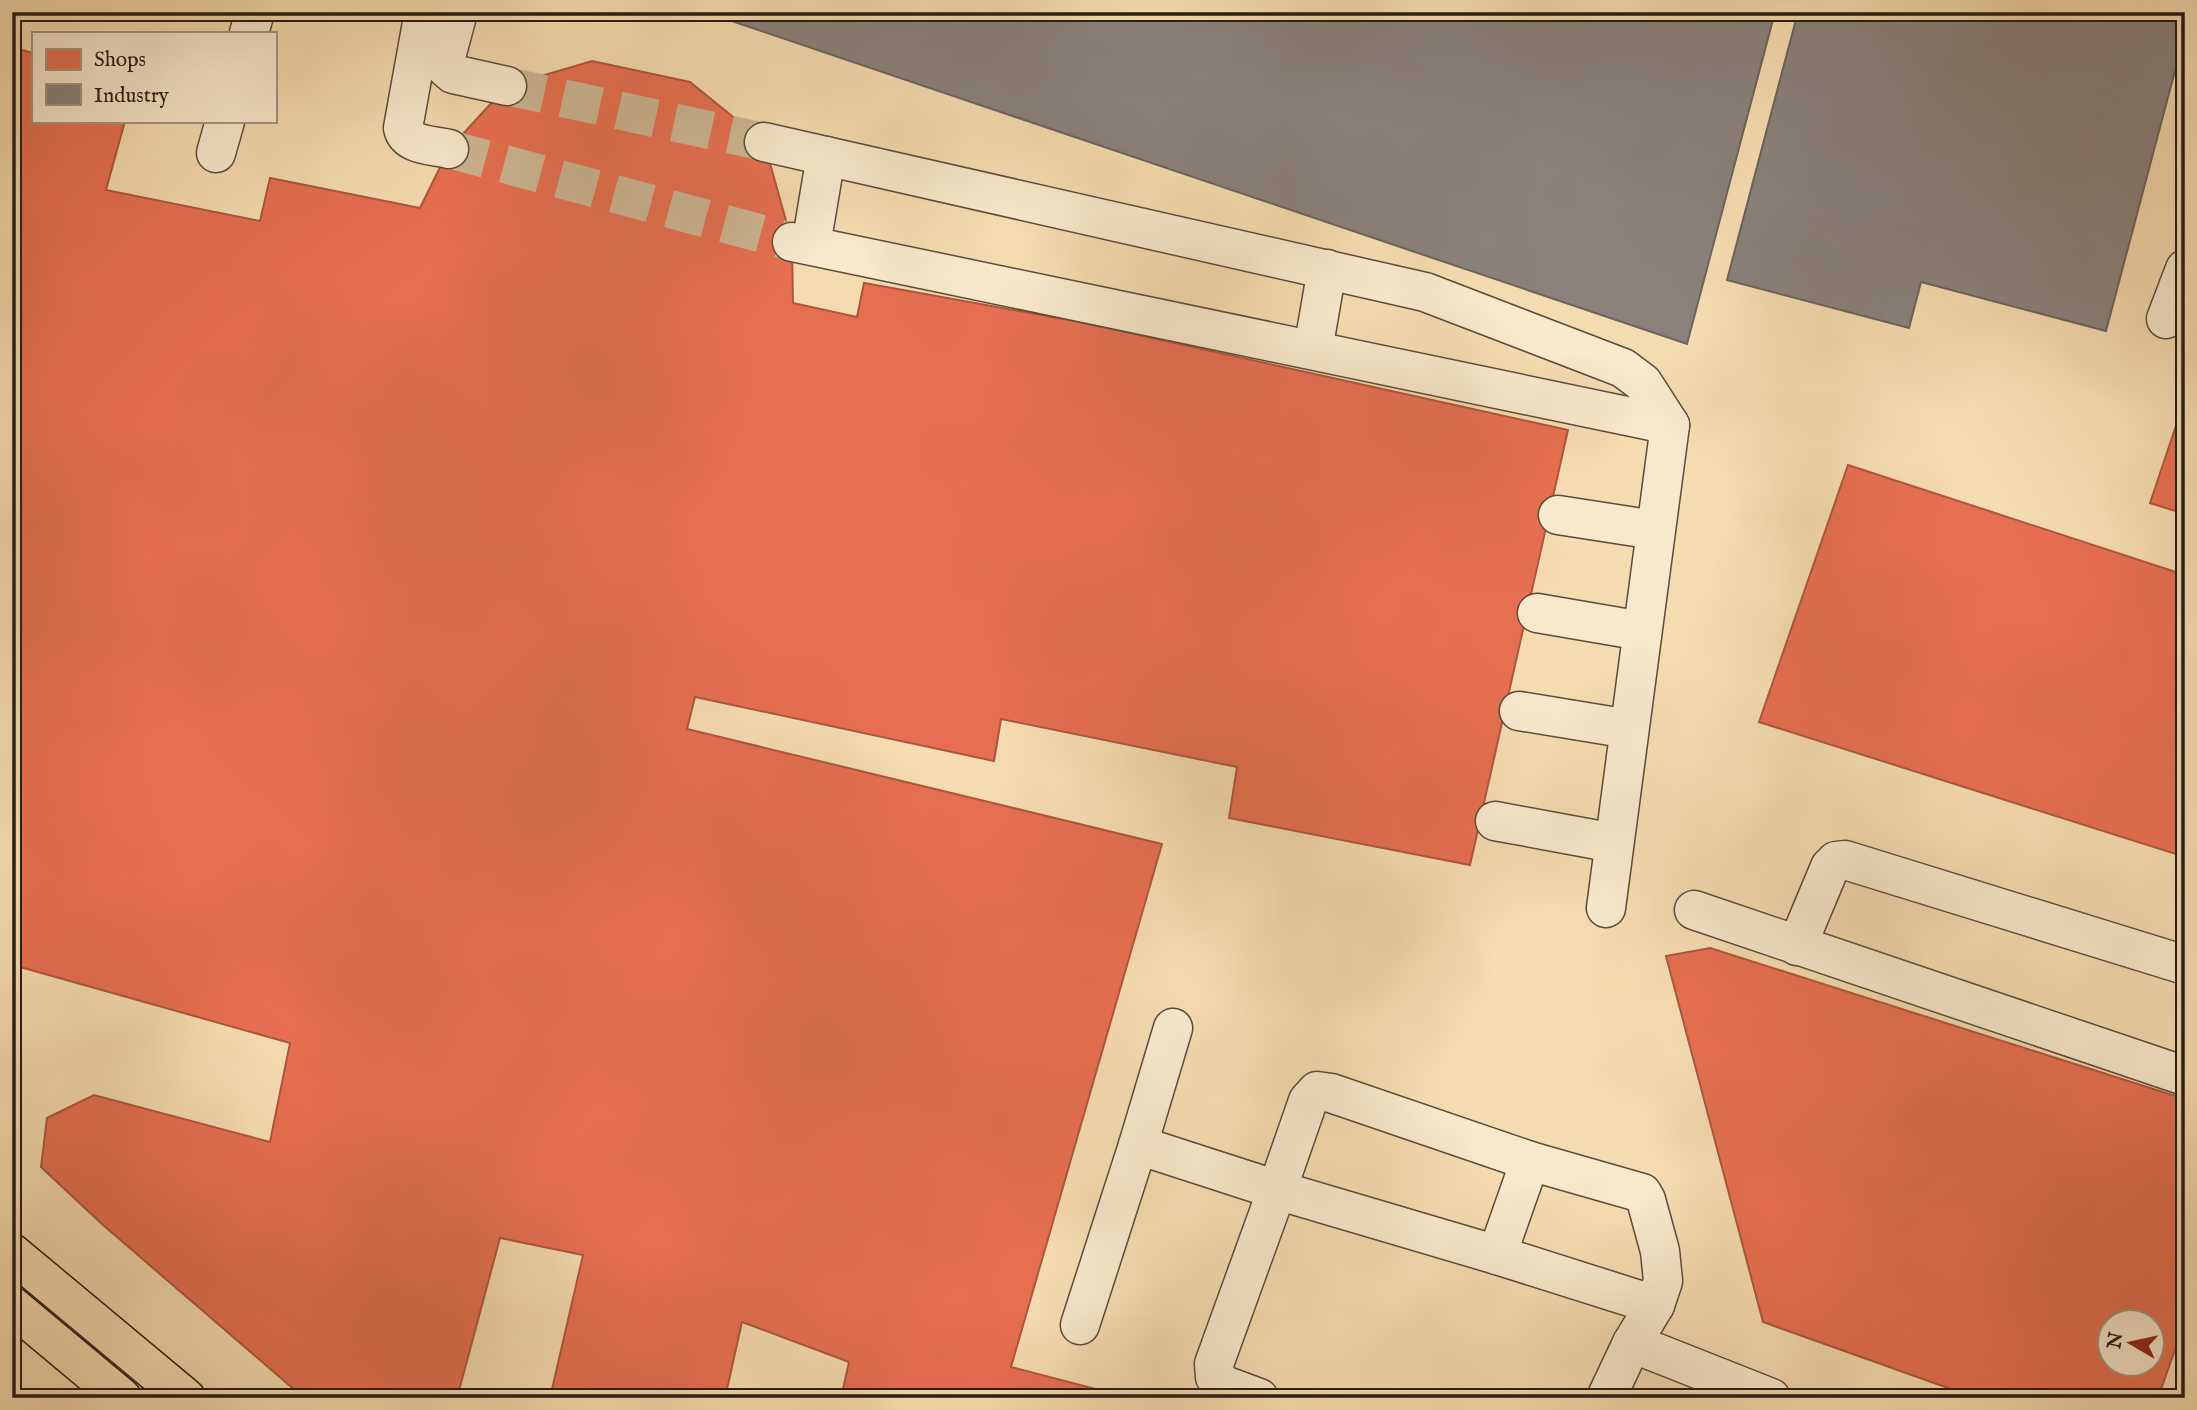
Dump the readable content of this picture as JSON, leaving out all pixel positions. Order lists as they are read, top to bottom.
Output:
{
  "legend": ["Shops", "Industry"],
  "north": "left"
}
